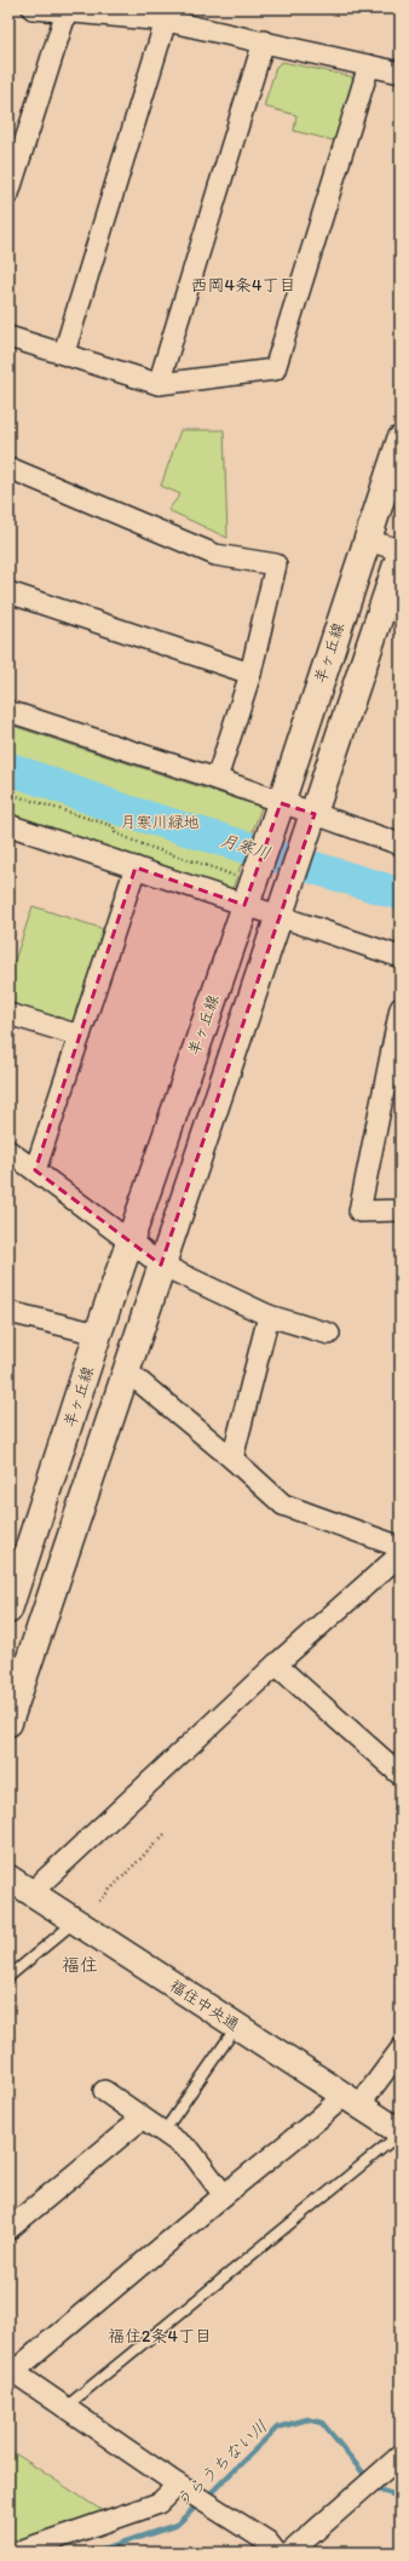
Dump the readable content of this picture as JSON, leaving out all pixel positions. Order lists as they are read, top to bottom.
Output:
{
  "streets": {
    "main road": ["羊ヶ丘線"],
    "street": ["福住中央通"]
  },
  "districts": ["西岡4条4丁目", "福住", "福住2条4丁目"],
  "water": ["月寒川", "うらうちない川"],
  "parks": ["月寒川緑地"]
}
